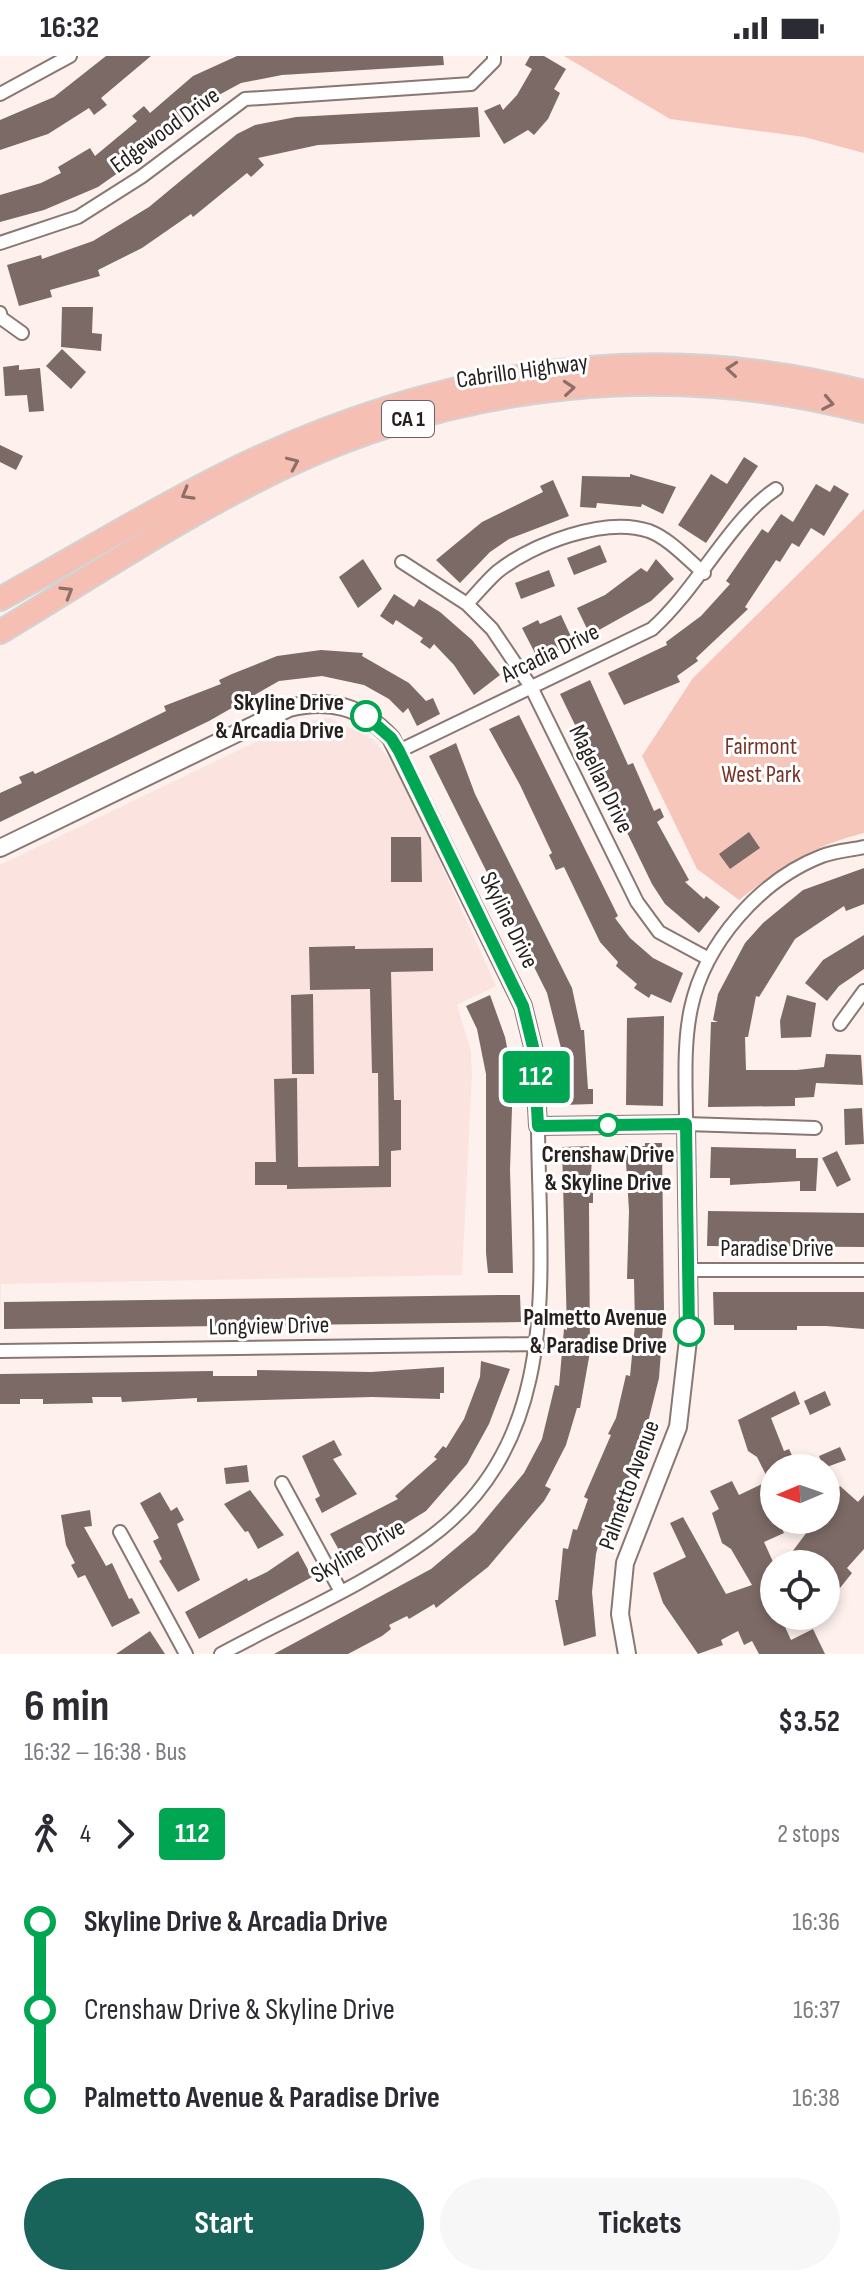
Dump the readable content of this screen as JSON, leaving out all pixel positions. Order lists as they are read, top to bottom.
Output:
{
  "streets": {
    "highway": ["Cabrillo Highway", "CA 1"],
    "street": [
      "Edgewood Drive",
      "Arcadia Drive",
      "Magellan Drive",
      "Skyline Drive",
      "Paradise Drive",
      "Longview Drive",
      "Palmetto Avenue"
    ]
  },
  "crossings": [
    ["Arcadia Drive", "Magellan Drive"],
    ["Arcadia Drive", "Skyline Drive"],
    ["Magellan Drive", "Palmetto Avenue"],
    ["Skyline Drive", "Longview Drive"],
    ["Paradise Drive", "Palmetto Avenue"]
  ],
  "parks": ["Fairmont West Park"],
  "places": ["Skyline Drive & Arcadia Drive", "Crenshaw Drive & Skyline Drive", "Palmetto Avenue & Paradise Drive"],
  "lines": ["bus line 112"],
  "north": "left",
  "page": {
    "status": "16:32",
    "on_map": "112",
    "heading": ["6 min", "16:32 – 16:38 · Bus", "$3.52"],
    "legs": ["4", "112", "2 stops"],
    "list": [
      {
        "name": "Skyline Drive & Arcadia Drive",
        "value": "16:36"
      },
      {
        "name": "Crenshaw Drive & Skyline Drive",
        "value": "16:37"
      },
      {
        "name": "Palmetto Avenue & Paradise Drive",
        "value": "16:38"
      }
    ],
    "buttons": ["Start", "Tickets"]
  }
}
